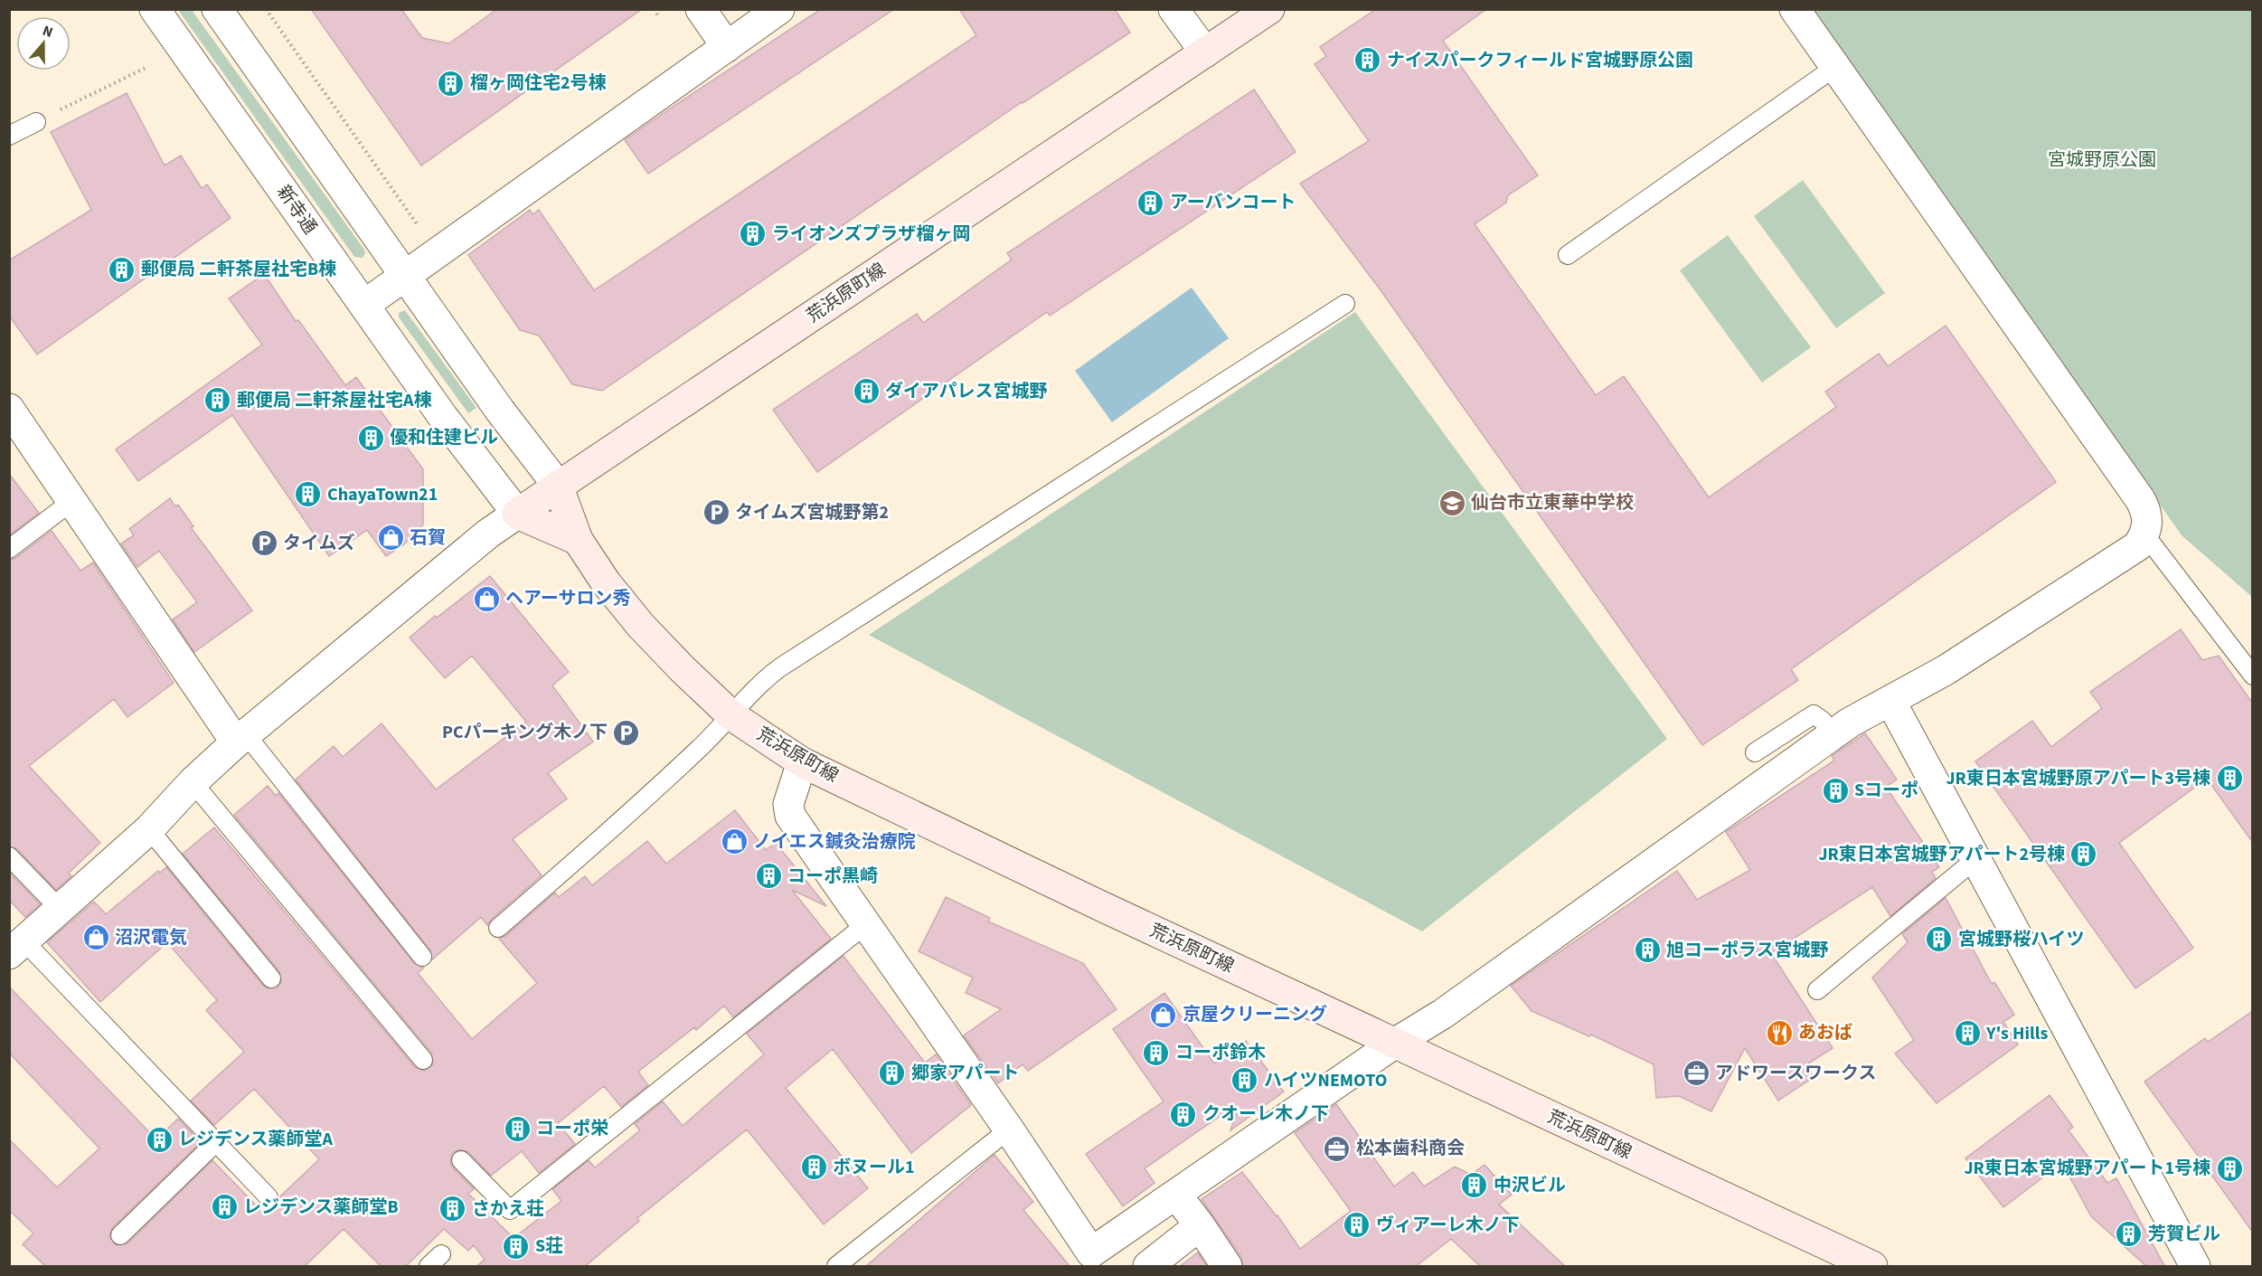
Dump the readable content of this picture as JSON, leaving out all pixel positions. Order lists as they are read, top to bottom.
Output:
{
  "streets": {
    "main road": ["荒浜原町線"],
    "street": ["新寺通"]
  },
  "crossings": [
    ["新寺通", "荒浜原町線"]
  ],
  "parks": ["宮城野原公園"],
  "places": {
    "building": [
      "ナイスパークフィールド宮城野原公園",
      "榴ヶ岡住宅2号棟",
      "アーバンコート",
      "ライオンズプラザ榴ヶ岡",
      "郵便局 二軒茶屋社宅B棟",
      "ダイアパレス宮城野",
      "郵便局 二軒茶屋社宅A棟",
      "優和住建ビル",
      "ChayaTown21",
      "JR東日本宮城野原アパート3号棟",
      "Sコーポ",
      "JR東日本宮城野アパート2号棟",
      "コーポ黒崎",
      "宮城野桜ハイツ",
      "旭コーポラス宮城野",
      "Y's Hills",
      "コーポ鈴木",
      "郷家アパート",
      "ハイツNEMOTO",
      "クオーレ木ノ下",
      "コーポ栄",
      "レジデンス薬師堂A",
      "ボヌール1",
      "JR東日本宮城野アパート1号棟",
      "中沢ビル",
      "レジデンス薬師堂B",
      "さかえ荘",
      "ヴィアーレ木ノ下",
      "芳賀ビル",
      "S荘"
    ],
    "school or university": ["仙台市立東華中学校"],
    "parking": ["タイムズ宮城野第2", "タイムズ", "PCパーキング木ノ下"],
    "shop": [
      "石賀",
      "ヘアーサロン秀",
      "ノイエス鍼灸治療院",
      "沼沢電気",
      "京屋クリーニング"
    ],
    "restaurant": ["あおば"],
    "office": ["アドワースワークス", "松本歯科商会"]
  },
  "north": "top"
}
